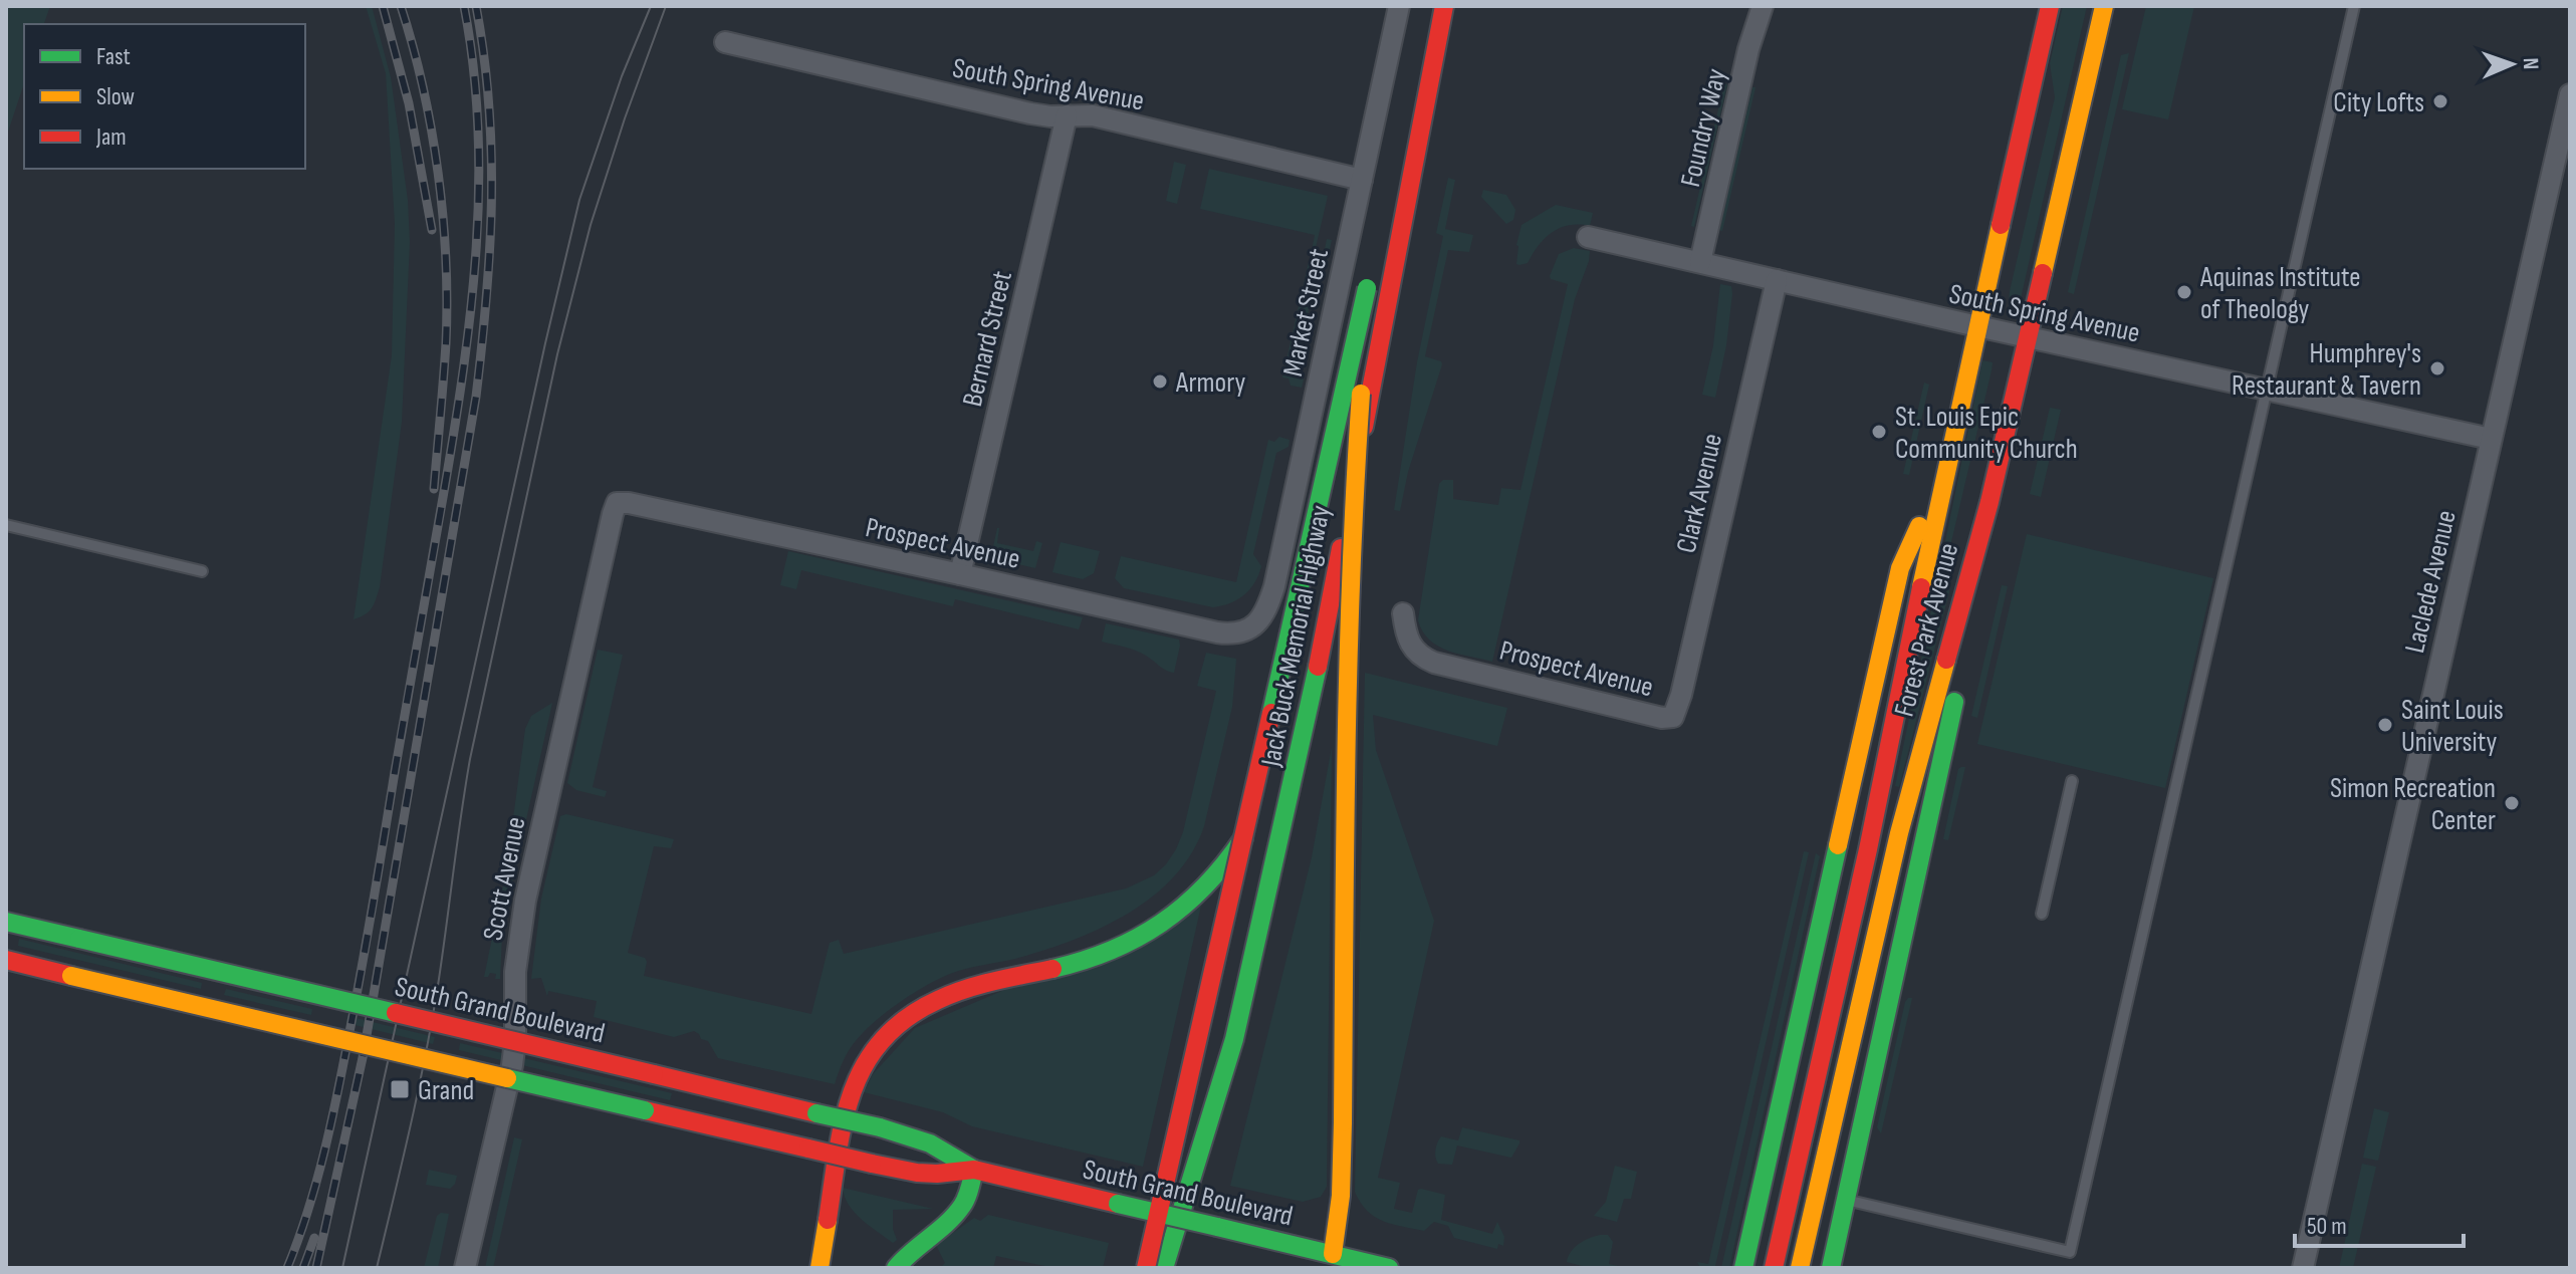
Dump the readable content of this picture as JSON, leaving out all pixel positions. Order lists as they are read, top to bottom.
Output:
{
  "streets": {
    "main road": ["Forest Park Avenue", "Jack Buck Memorial Highway", "South Grand Boulevard"],
    "street": [
      "South Spring Avenue",
      "Foundry Way",
      "Market Street",
      "Bernard Street",
      "Clark Avenue",
      "Prospect Avenue",
      "Laclede Avenue",
      "Scott Avenue"
    ]
  },
  "crossings": [
    ["South Spring Avenue", "Foundry Way"],
    ["South Spring Avenue", "Market Street"],
    ["South Spring Avenue", "Bernard Street"],
    ["South Spring Avenue", "Clark Avenue"],
    ["South Spring Avenue", "Laclede Avenue"],
    ["South Spring Avenue", "Forest Park Avenue"],
    ["Market Street", "Prospect Avenue"],
    ["Bernard Street", "Prospect Avenue"],
    ["Clark Avenue", "Prospect Avenue"],
    ["Prospect Avenue", "Scott Avenue"],
    ["Jack Buck Memorial Highway", "South Grand Boulevard"]
  ],
  "places": {
    "other": [
      "City Lofts",
      "Aquinas Institute of Theology",
      "Humphrey's Restaurant & Tavern",
      "Armory",
      "St. Louis Epic Community Church",
      "Saint Louis University",
      "Simon Recreation Center"
    ],
    "transit": ["Grand"]
  },
  "legend": ["Fast", "Slow", "Jam"],
  "scale_bar": "50 m",
  "north": "right"
}
